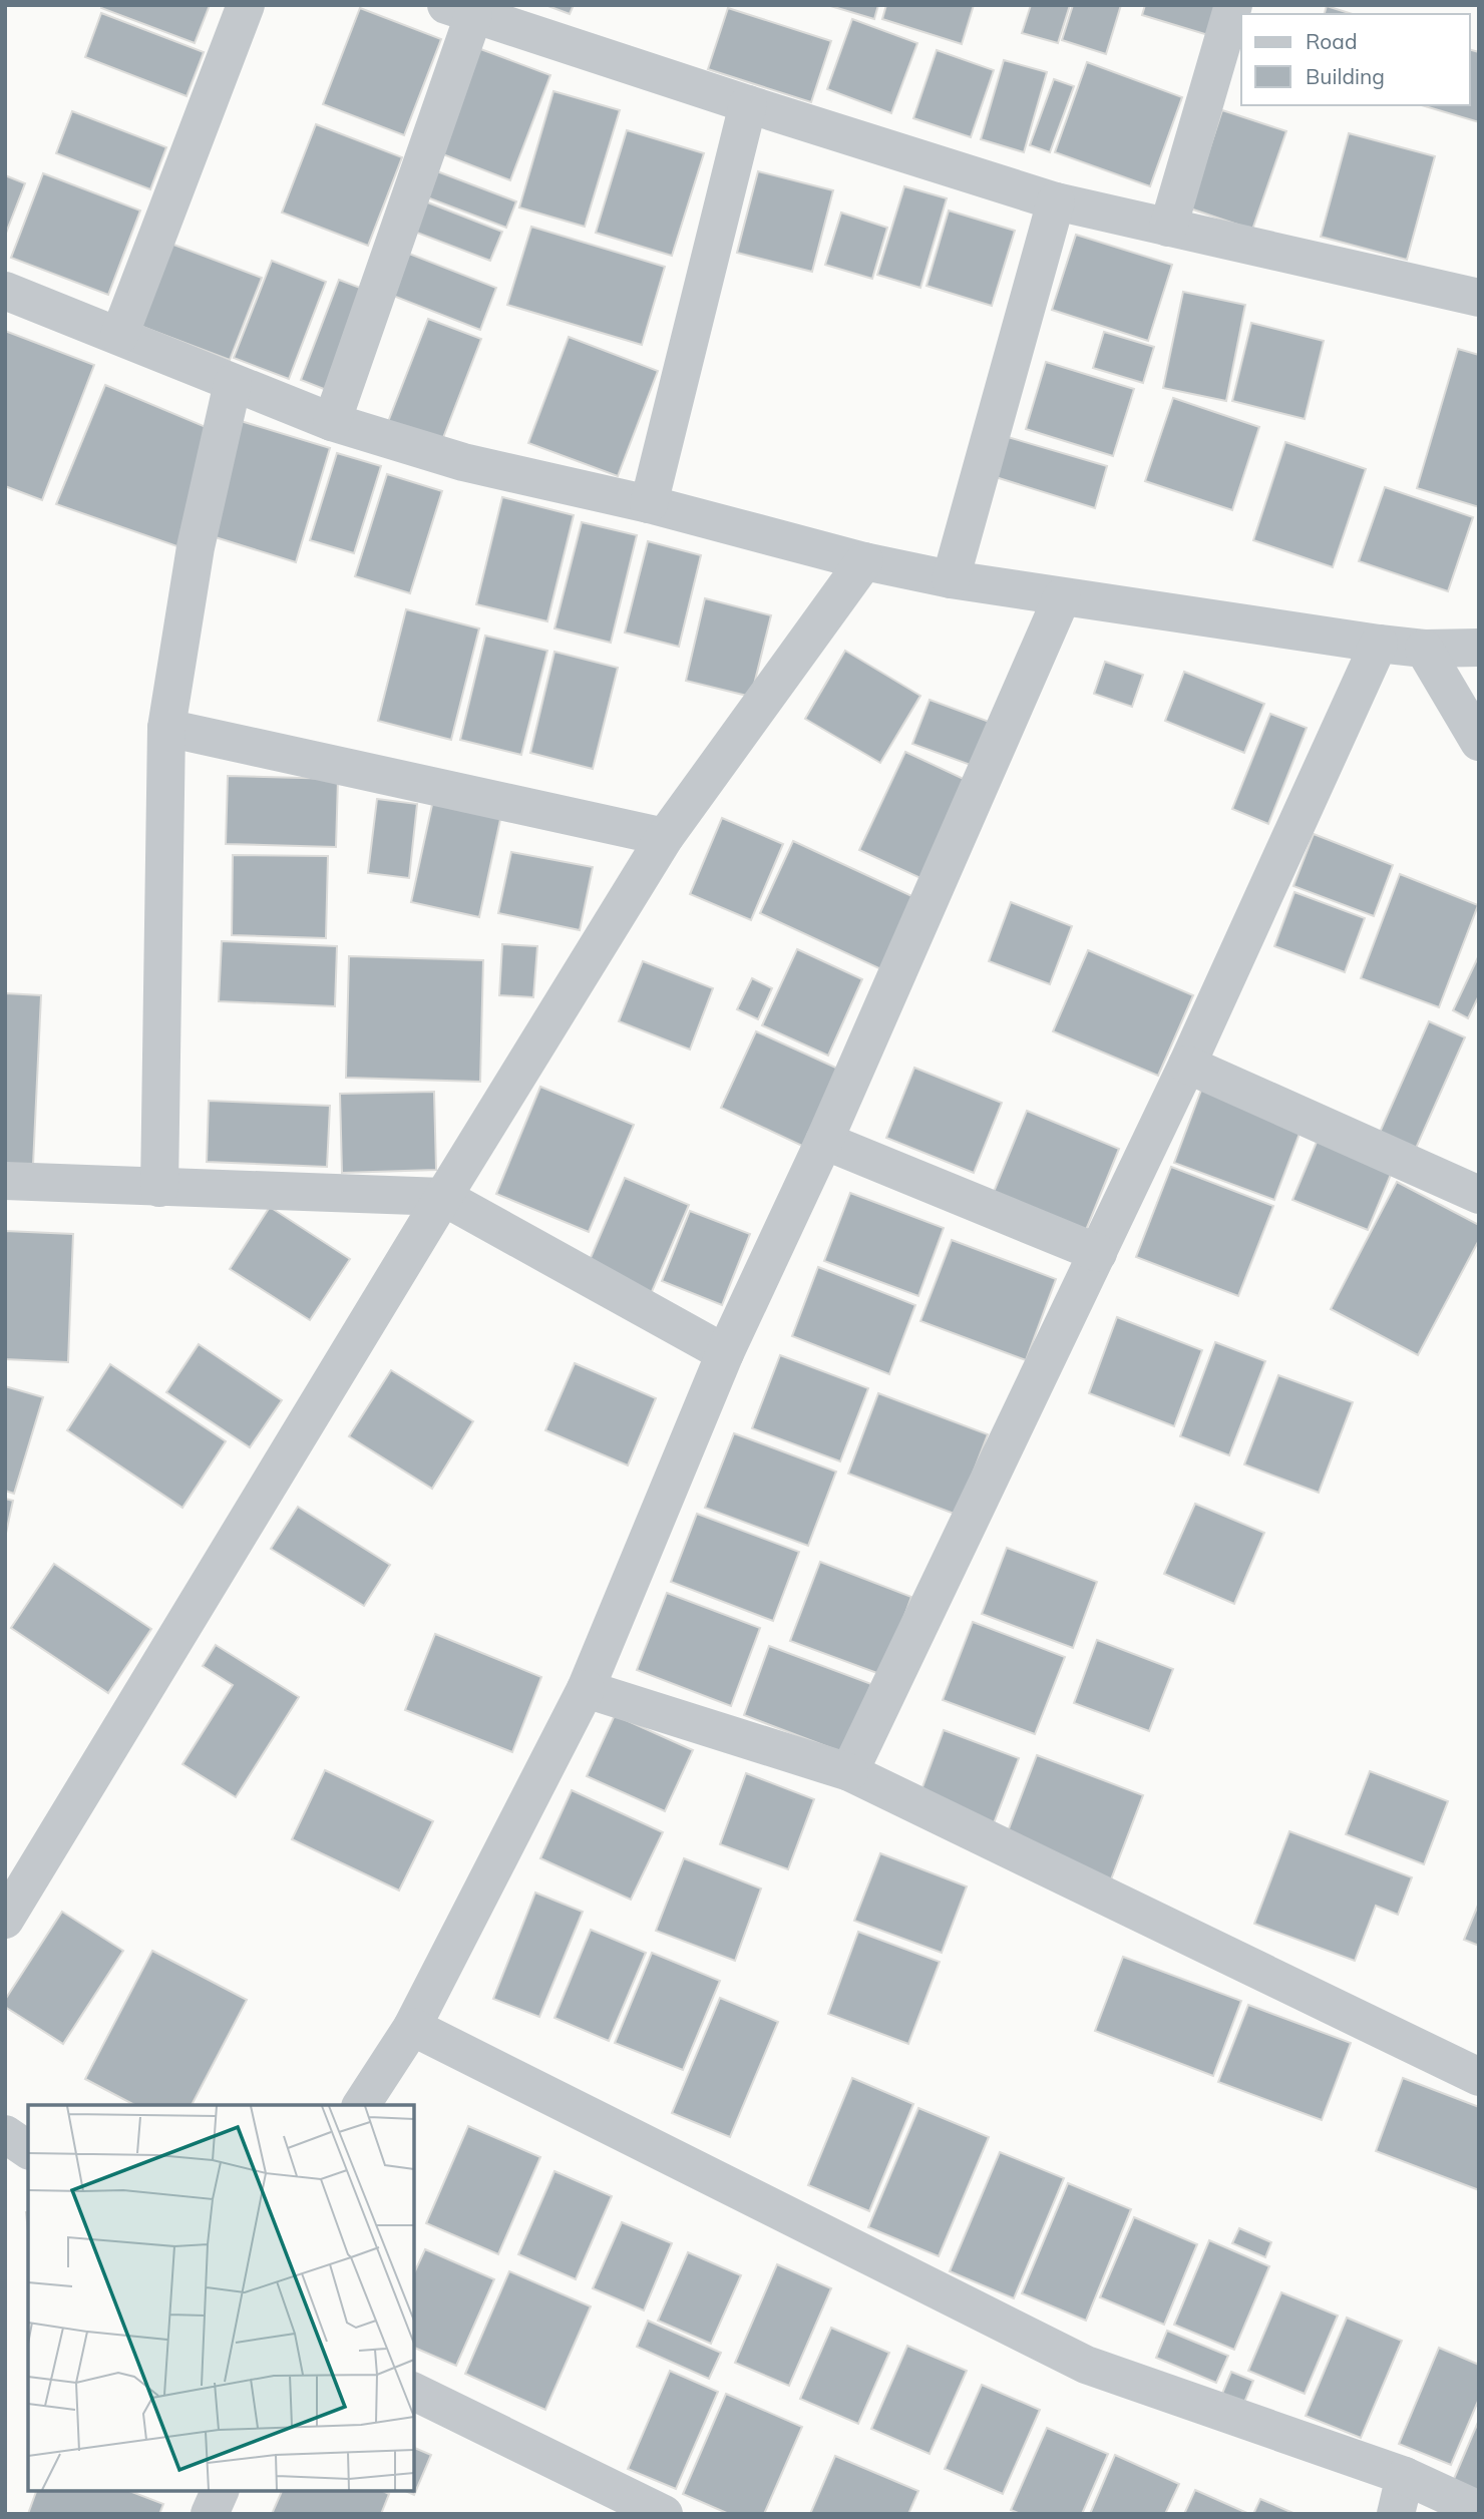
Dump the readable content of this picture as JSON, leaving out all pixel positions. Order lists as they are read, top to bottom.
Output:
{
  "legend": ["Road", "Building"]
}
